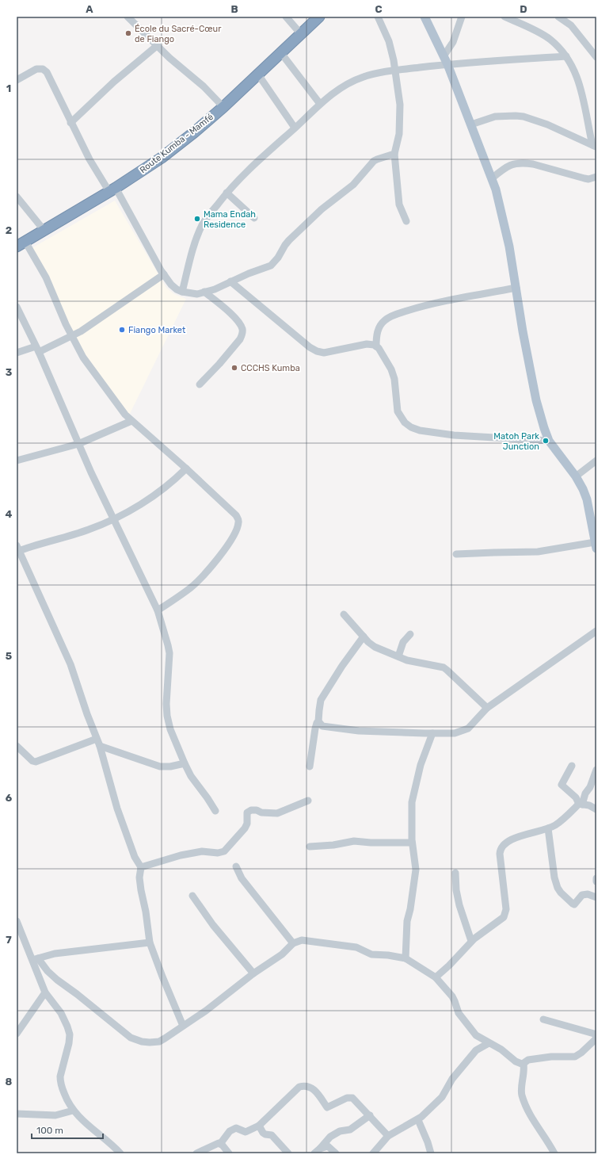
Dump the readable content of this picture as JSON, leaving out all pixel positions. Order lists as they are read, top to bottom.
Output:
{
  "streets": {
    "highway": ["Route Kumba - Mamfé"]
  },
  "places": [
    "École du Sacré-Cœur de Fiango",
    "Mama Endah Residence",
    "Fiango Market",
    "CCCHS Kumba",
    "Matoh Park Junction"
  ],
  "scale_bar": "100 m",
  "grid": {
    "columns": [
      "A",
      "B",
      "C",
      "D"
    ],
    "rows": [
      "1",
      "2",
      "3",
      "4",
      "5",
      "6",
      "7",
      "8"
    ]
  }
}
